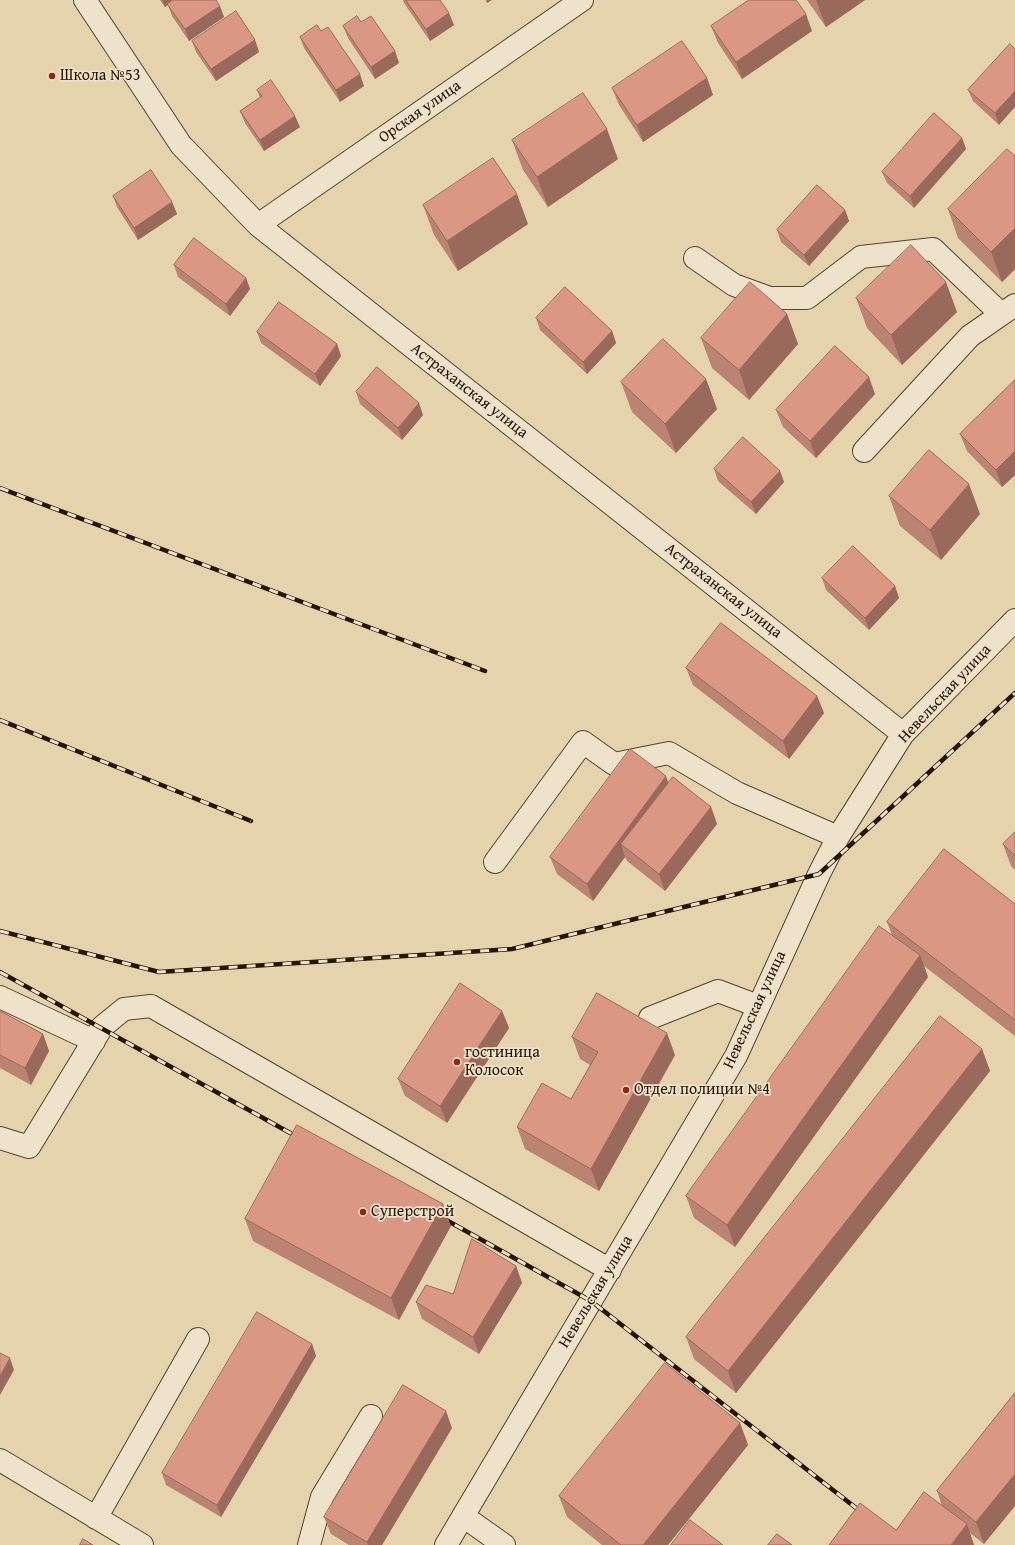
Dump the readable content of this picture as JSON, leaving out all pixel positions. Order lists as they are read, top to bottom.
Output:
{
  "streets": {
    "street": ["Орская улица", "Астраханская улица", "Невельская улица"]
  },
  "crossings": [
    ["Орская улица", "Астраханская улица"],
    ["Астраханская улица", "Невельская улица"]
  ],
  "places": [
    "Школа №53",
    "гостиница Колосок",
    "Отдел полиции №4",
    "Суперстрой"
  ]
}
